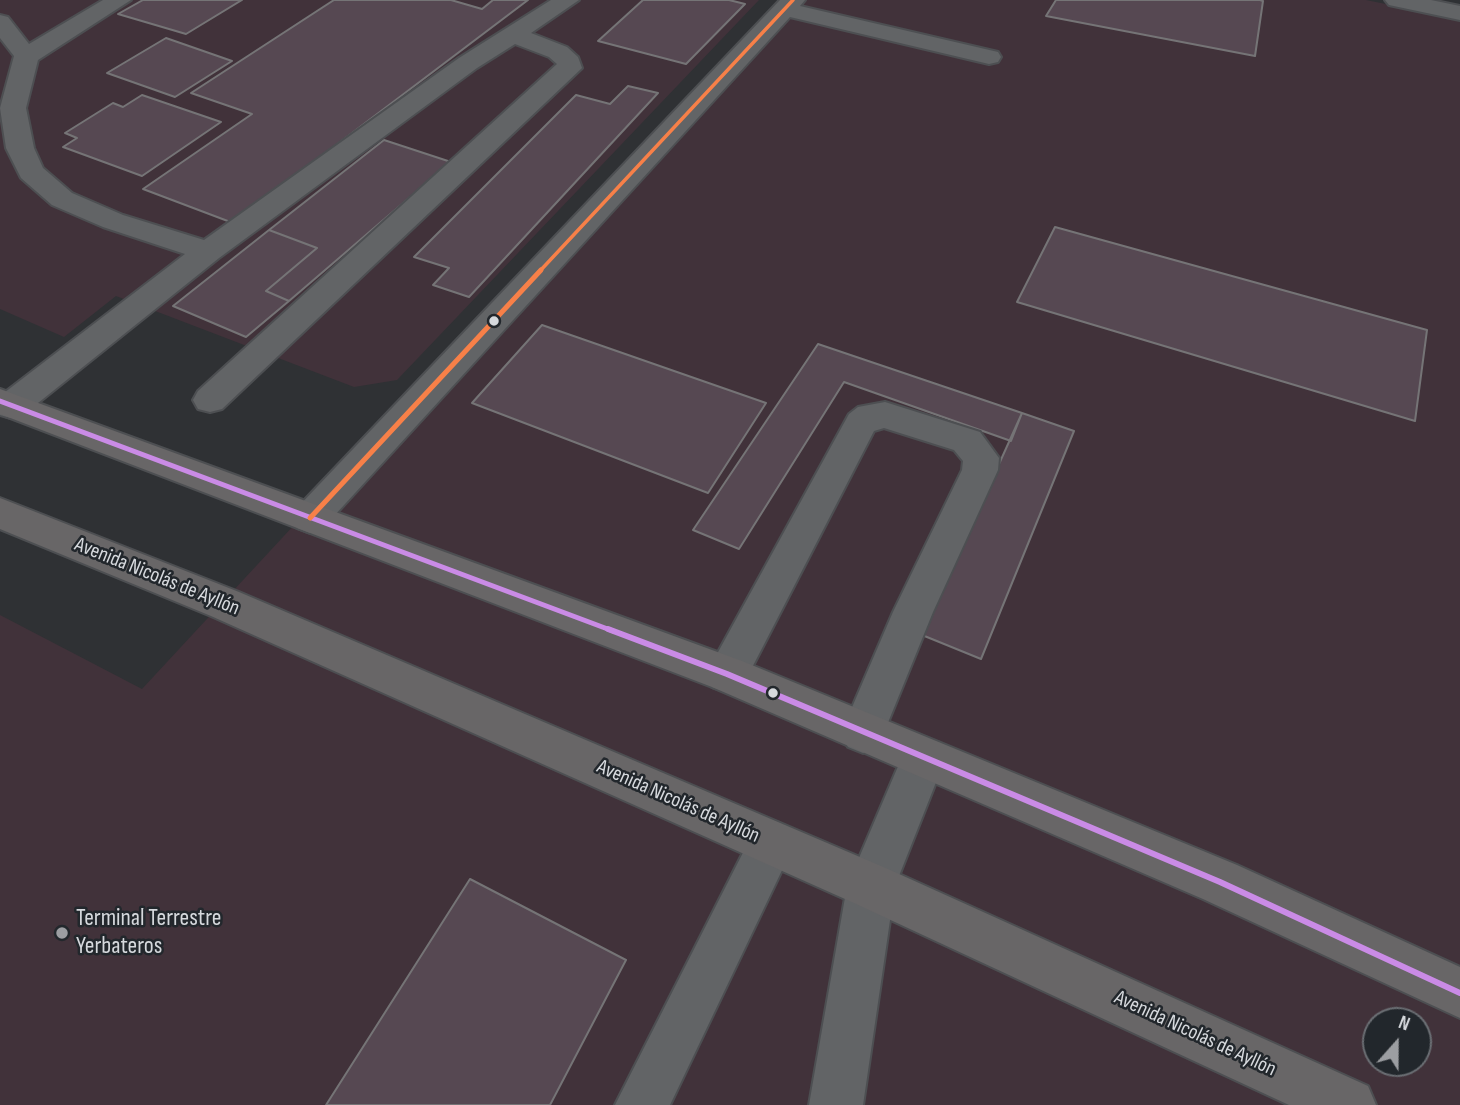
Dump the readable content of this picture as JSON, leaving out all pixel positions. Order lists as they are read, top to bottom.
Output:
{
  "streets": {
    "main road": ["Avenida Nicolás de Ayllón"]
  },
  "places": ["Terminal Terrestre Yerbateros"],
  "north": "top"
}
